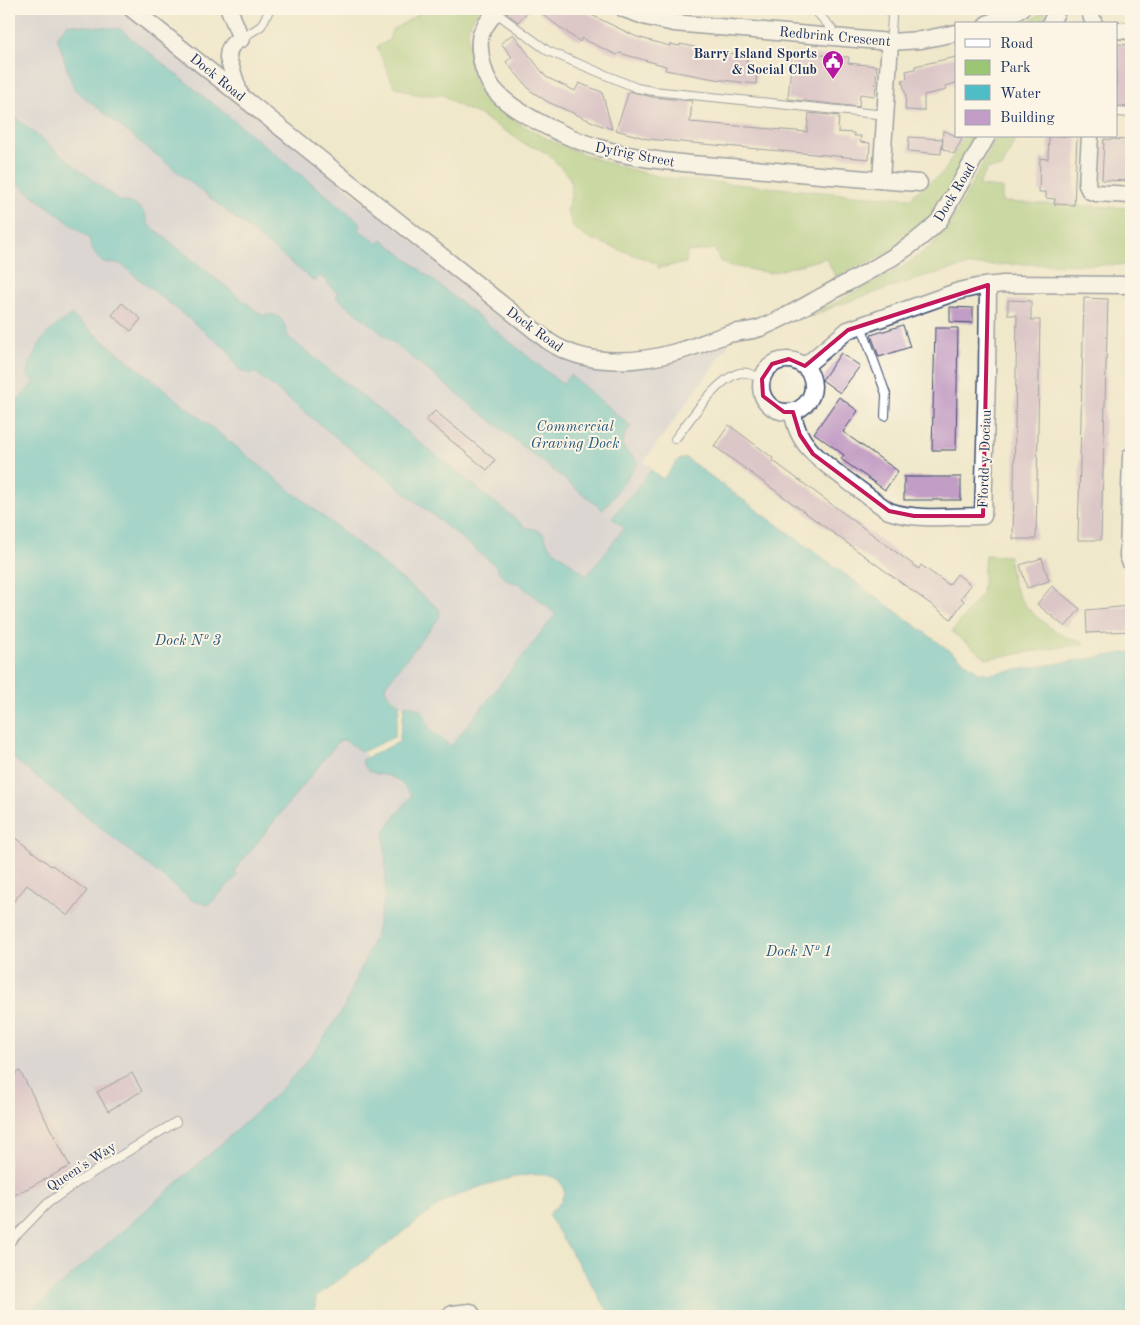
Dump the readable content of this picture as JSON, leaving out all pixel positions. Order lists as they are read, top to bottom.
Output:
{
  "streets": {
    "street": [
      "Redbrink Crescent",
      "Dock Road",
      "Dyfrig Street",
      "Ffordd y Dociau"
    ],
    "lane": ["Queen's Way"]
  },
  "water": ["Commercial Graving Dock", "Dock Nº 3", "Dock Nº 1"],
  "places": {
    "public building": ["Barry Island Sports & Social Club"]
  },
  "legend": [
    "Road",
    "Park",
    "Water",
    "Building"
  ]
}
